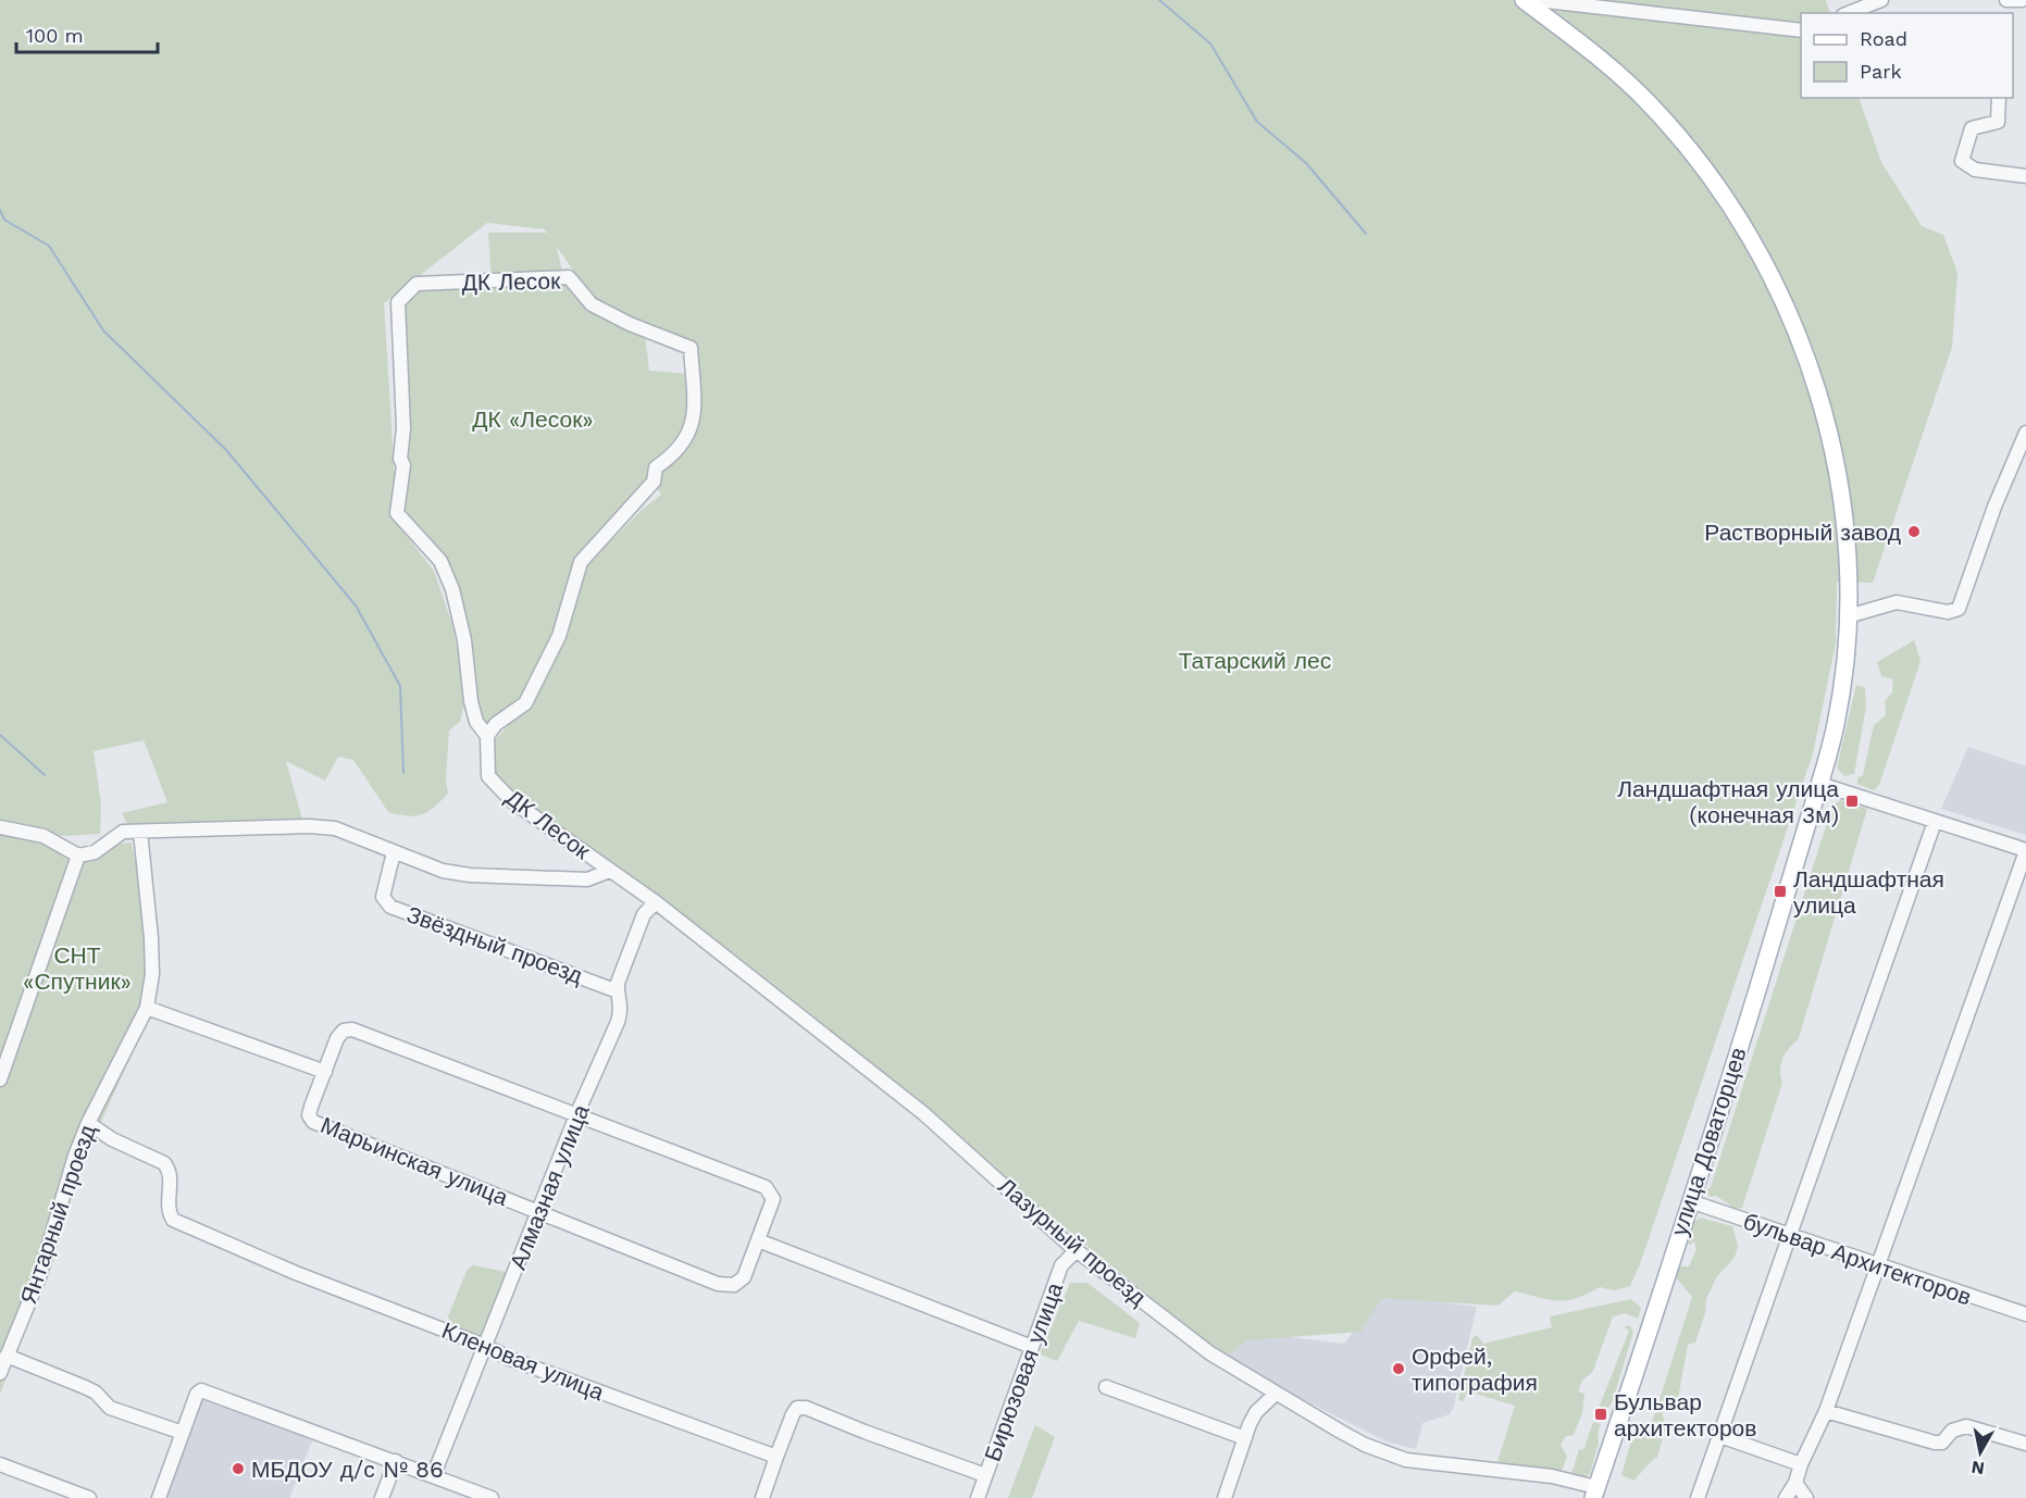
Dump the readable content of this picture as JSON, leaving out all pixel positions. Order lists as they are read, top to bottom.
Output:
{
  "streets": {
    "main road": ["улица Доваторцев"],
    "street": [
      "ДК Лесок",
      "Звёздный проезд",
      "Марьинская улица",
      "Алмазная улица",
      "Янтарный проезд",
      "Лазурный проезд",
      "бульвар Архитекторов",
      "Кленовая улица",
      "Бирюзовая улица"
    ]
  },
  "crossings": [
    ["ДК Лесок", "Лазурный проезд"],
    ["Звёздный проезд", "Алмазная улица"],
    ["улица Доваторцев", "Лазурный проезд"],
    ["улица Доваторцев", "бульвар Архитекторов"],
    ["Марьинская улица", "Алмазная улица"],
    ["Алмазная улица", "Лазурный проезд"],
    ["Алмазная улица", "Кленовая улица"],
    ["Янтарный проезд", "Кленовая улица"],
    ["Лазурный проезд", "Бирюзовая улица"]
  ],
  "parks": ["ДК «Лесок»", "Татарский лес", "СНТ «Спутник»"],
  "places": {
    "other": ["Растворный завод", "Орфей, типография", "МБДОУ д/с № 86"],
    "transit": ["Ландшафтная улица (конечная 3м)", "Ландшафтная улица", "Бульвар архитекторов"]
  },
  "legend": ["Road", "Park"],
  "scale_bar": "100 m",
  "north": "bottom"
}
